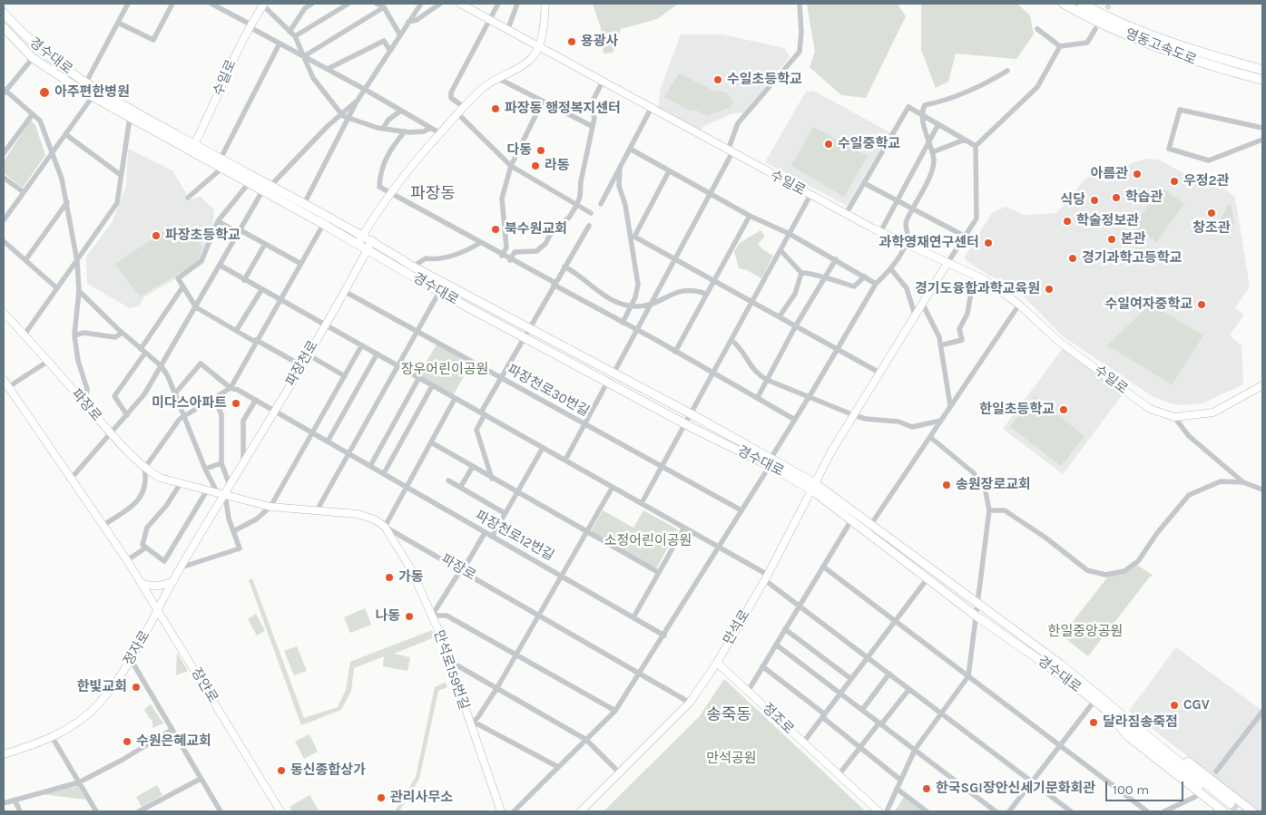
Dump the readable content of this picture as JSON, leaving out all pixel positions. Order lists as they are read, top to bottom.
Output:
{
  "streets": {
    "highway": ["영동고속도로"],
    "main road": ["경수대로"],
    "street": [
      "수일로",
      "파장천로",
      "파장천로30번길",
      "파장로",
      "파장천로12번길",
      "만석로",
      "정자로",
      "만석로159번길",
      "장안로",
      "정조로"
    ]
  },
  "crossings": [
    ["경수대로", "수일로"],
    ["경수대로", "파장천로"],
    ["경수대로", "만석로"],
    ["수일로", "만석로"],
    ["파장천로", "파장천로30번길"],
    ["파장천로", "파장로"],
    ["파장천로", "파장천로12번길"],
    ["파장천로", "정자로"],
    ["파장로", "만석로"],
    ["파장로", "정자로"],
    ["파장로", "만석로159번길"],
    ["파장천로12번길", "만석로159번길"],
    ["만석로", "정조로"],
    ["정자로", "장안로"]
  ],
  "districts": ["파장동", "송죽동"],
  "parks": [
    "장우어린이공원",
    "소정어린이공원",
    "한일중앙공원",
    "만석공원"
  ],
  "places": [
    "용광사",
    "수일초등학교",
    "아주편한병원",
    "파장동 행정복지센터",
    "수일중학교",
    "다동",
    "라동",
    "아름관",
    "우정2관",
    "학습관",
    "식당",
    "창조관",
    "학술정보관",
    "북수원교회",
    "파장초등학교",
    "본관",
    "과학영재연구센터",
    "경기과학고등학교",
    "경기도융합과학교육원",
    "수일여자중학교",
    "미다스아파트",
    "한일초등학교",
    "송원장로교회",
    "가동",
    "나동",
    "한빛교회",
    "CGV",
    "달라짐송죽점",
    "수원은혜교회",
    "동신종합상가",
    "한국SGI장안신세기문화회관",
    "관리사무소"
  ],
  "scale_bar": "100 m"
}
